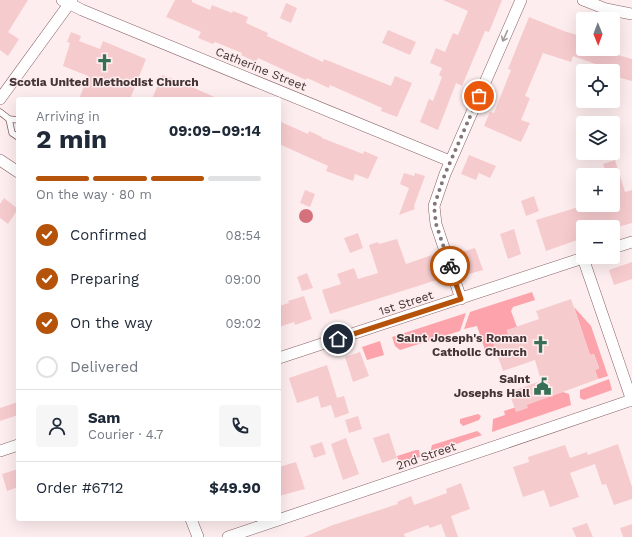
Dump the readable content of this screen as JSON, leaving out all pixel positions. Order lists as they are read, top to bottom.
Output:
{
  "streets": {
    "street": ["Catherine Street", "1st Street", "2nd Street"]
  },
  "places": {
    "church": ["Scotia United Methodist Church", "Saint Joseph's Roman Catholic Church"],
    "public building": ["Saint Josephs Hall"]
  },
  "north": "bottom",
  "page": {
    "map_buttons": ["+", "−"],
    "heading": ["2 min", "Arriving in", "09:09–09:14"],
    "panel": [
      "Sam",
      "Courier · 4.7",
      "Order #6712",
      "$49.90"
    ],
    "bar": "On the way · 80 m",
    "list": [
      ["Confirmed", "08:54"],
      ["Preparing", "09:00"],
      ["On the way", "09:02"],
      "Delivered"
    ]
  }
}
